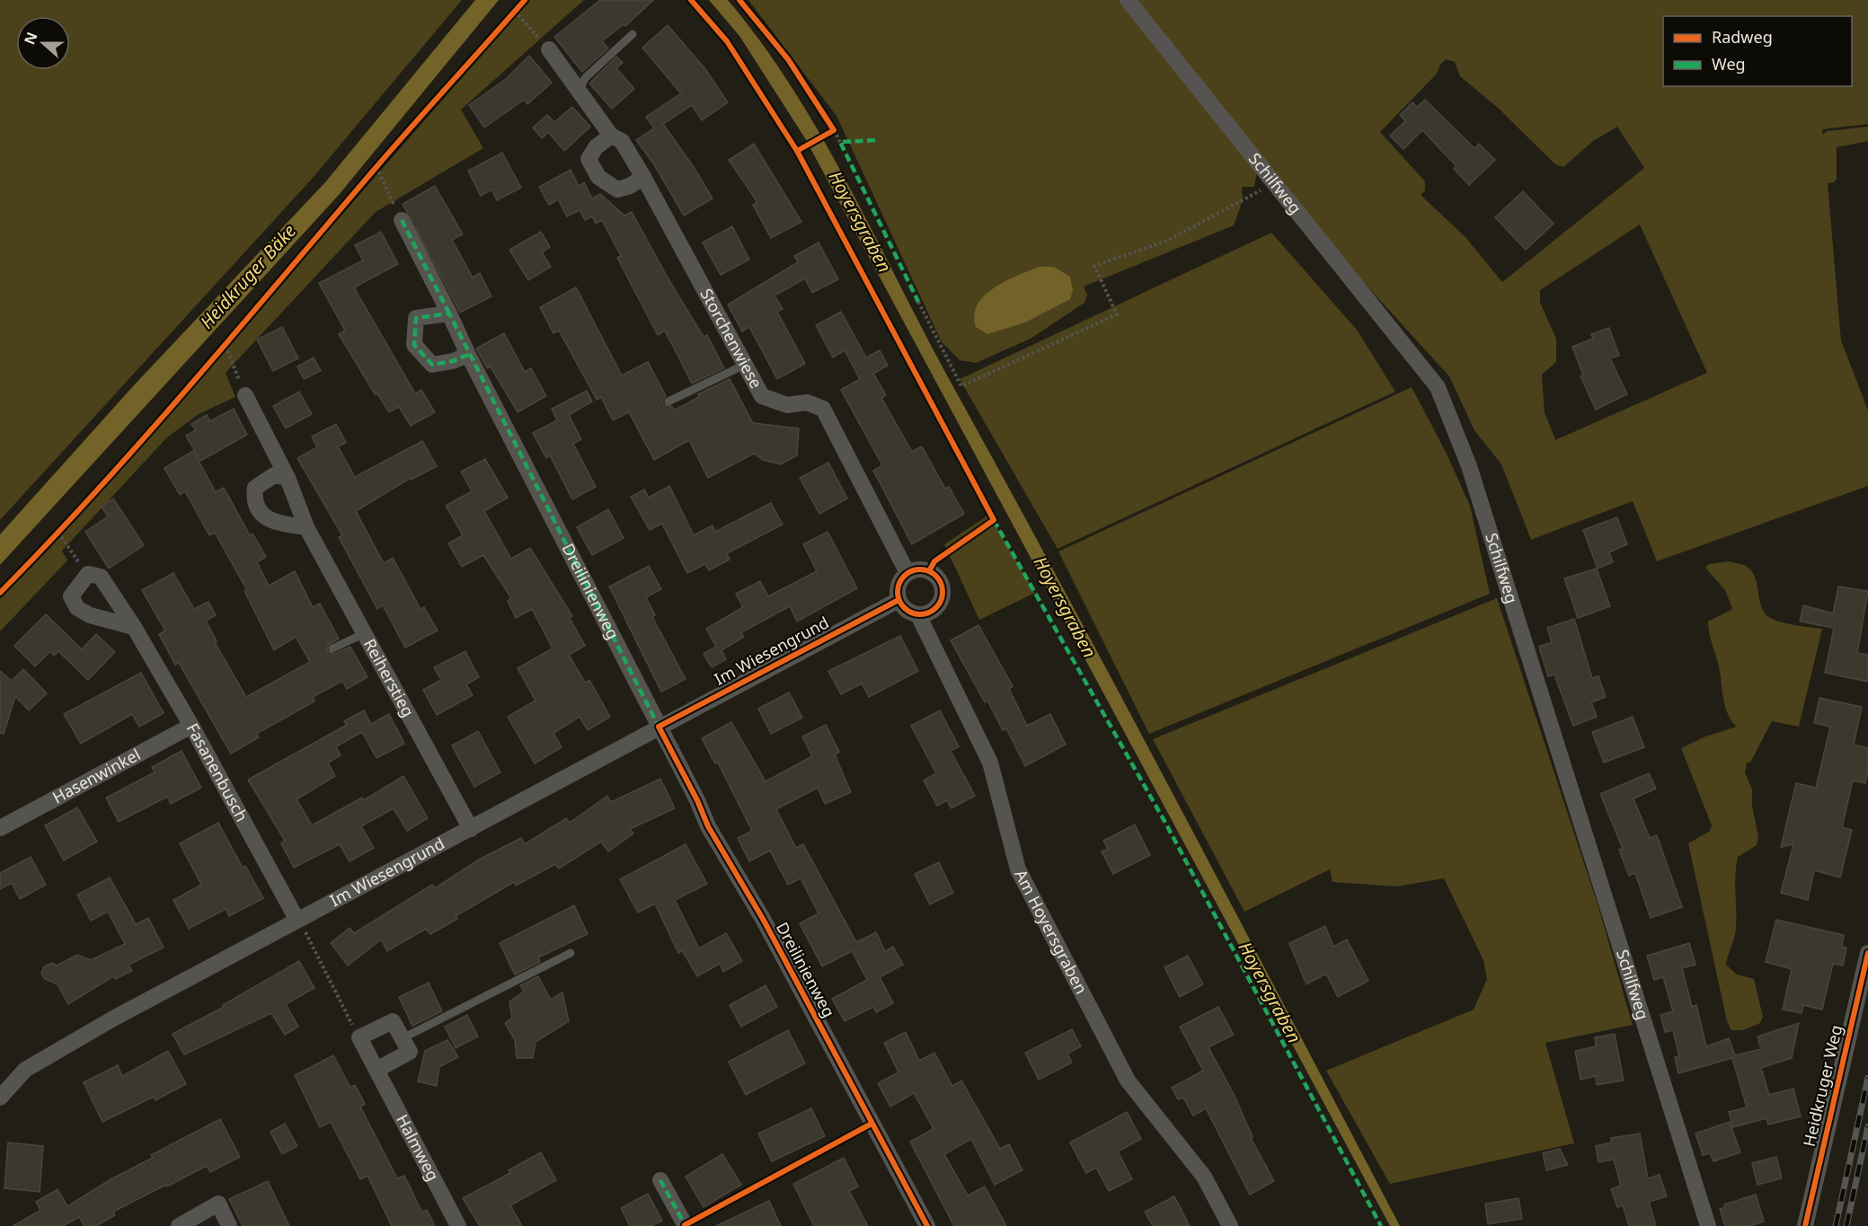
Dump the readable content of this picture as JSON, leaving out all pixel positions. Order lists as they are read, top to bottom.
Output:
{
  "streets": {
    "street": [
      "Schilfweg",
      "Storchenwiese",
      "Dreilinienweg",
      "Im Wiesengrund",
      "Reiherstieg",
      "Fasanenbusch",
      "Hasenwinkel",
      "Am Hoyersgraben",
      "Heidkruger Weg",
      "Halmweg"
    ]
  },
  "crossings": [
    ["Storchenwiese", "Im Wiesengrund"],
    ["Storchenwiese", "Am Hoyersgraben"],
    ["Dreilinienweg", "Im Wiesengrund"],
    ["Im Wiesengrund", "Reiherstieg"],
    ["Im Wiesengrund", "Fasanenbusch"],
    ["Im Wiesengrund", "Am Hoyersgraben"],
    ["Fasanenbusch", "Hasenwinkel"]
  ],
  "water": ["Hoyersgraben", "Heidkruger Bäke"],
  "legend": ["Radweg", "Weg"],
  "north": "left"
}
